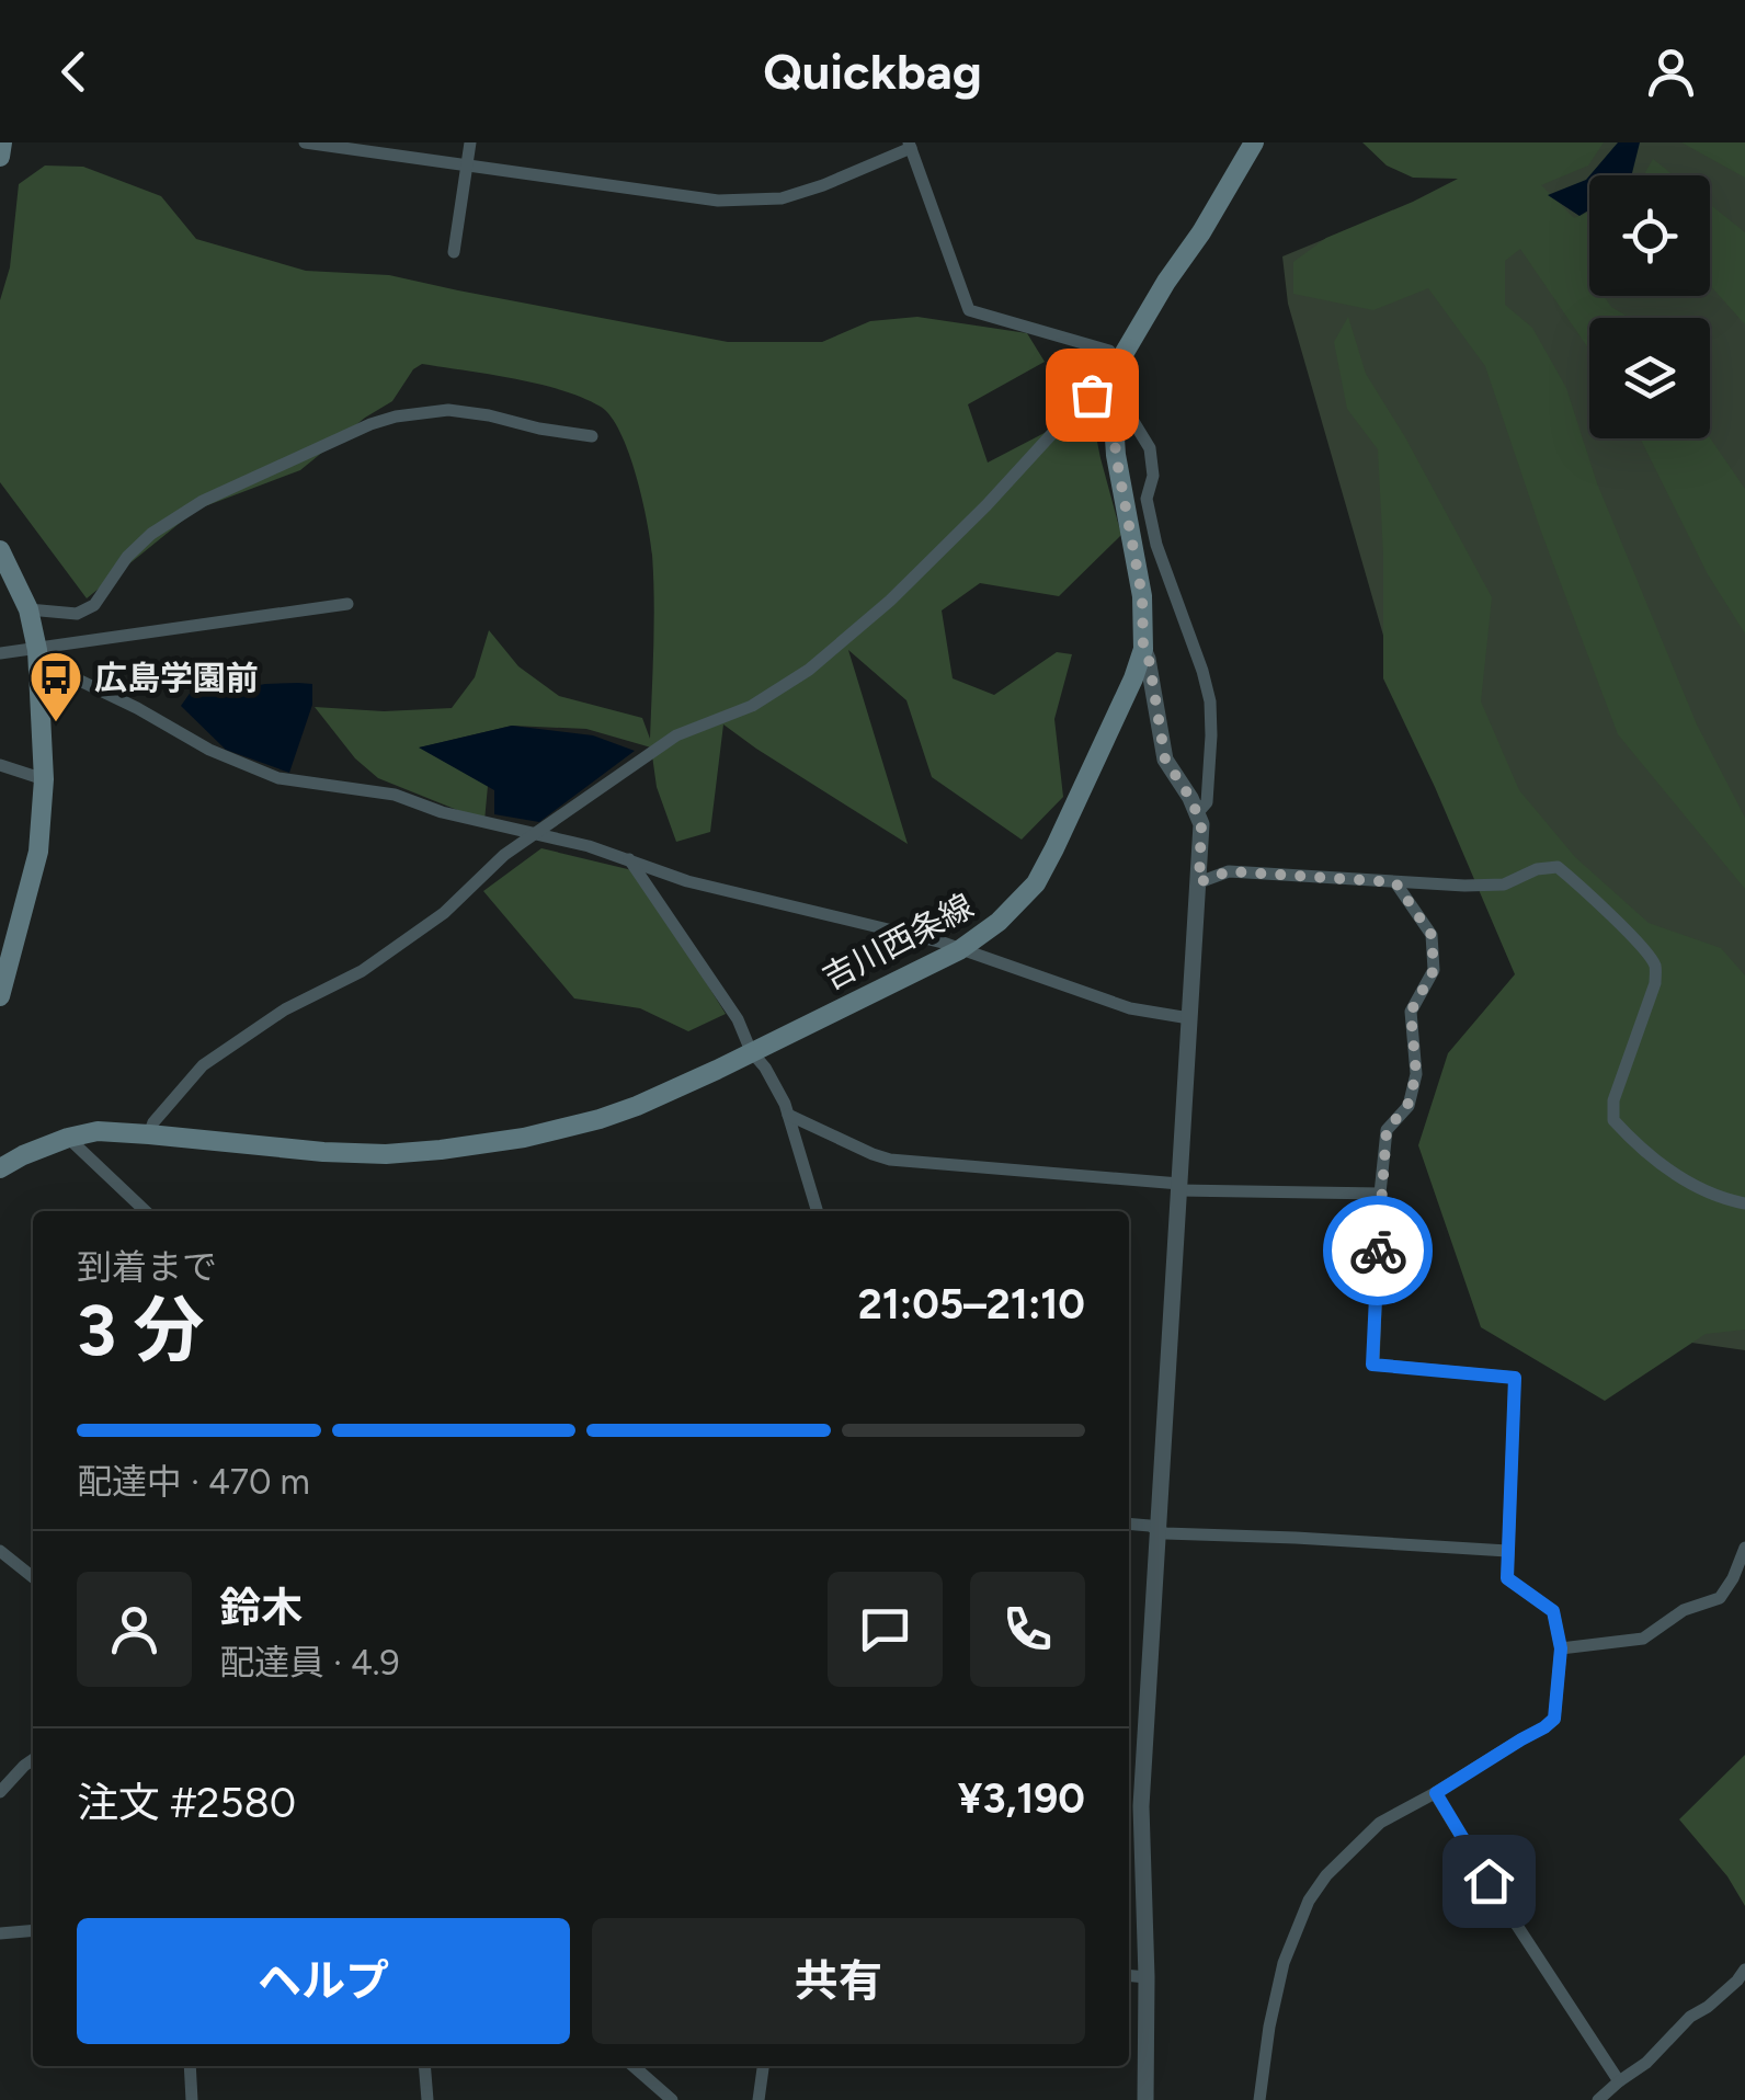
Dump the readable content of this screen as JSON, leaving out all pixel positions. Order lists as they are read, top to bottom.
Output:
{
  "streets": {
    "main road": ["吉川西条線"]
  },
  "places": {
    "bus stop": ["広島学園前"]
  },
  "page": {
    "header": "Quickbag",
    "heading": ["3 分", "到着まで", "21:05–21:10"],
    "panel": [
      "鈴木",
      "配達員 · 4.9",
      "注文 #2580",
      "¥3,190"
    ],
    "bar": "配達中 · 470 m",
    "buttons": ["ヘルプ", "共有"]
  }
}
